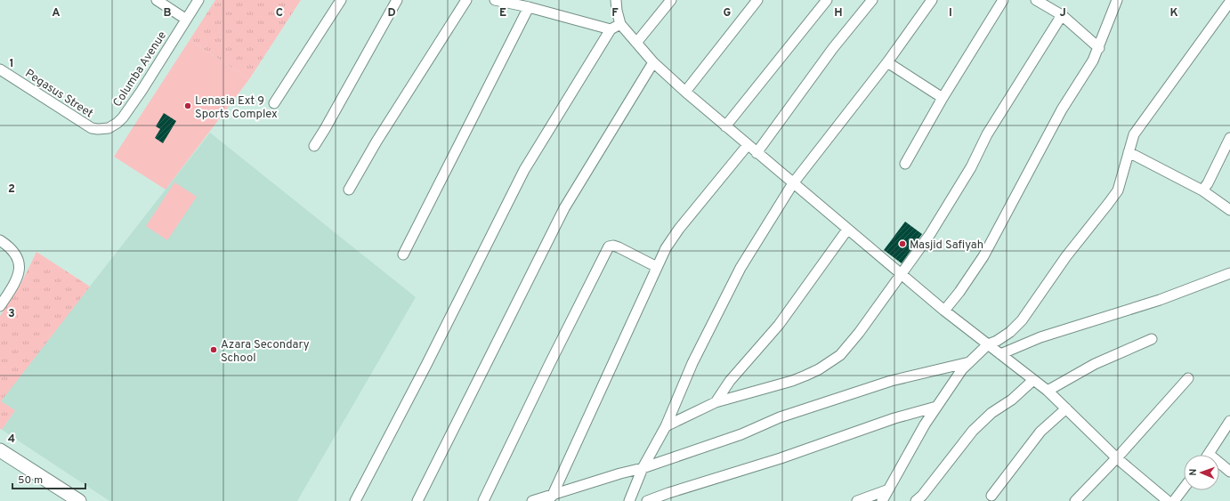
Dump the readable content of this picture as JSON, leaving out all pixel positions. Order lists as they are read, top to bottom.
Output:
{
  "streets": {
    "street": ["Columba Avenue", "Pegasus Street"]
  },
  "crossings": [
    ["Columba Avenue", "Pegasus Street"]
  ],
  "places": ["Lenasia Ext 9 Sports Complex", "Masjid Safiyah", "Azara Secondary School"],
  "scale_bar": "50 m",
  "north": "left",
  "grid": {
    "columns": [
      "A",
      "B",
      "C",
      "D",
      "E",
      "F",
      "G",
      "H",
      "I",
      "J",
      "K"
    ],
    "rows": [
      "1",
      "2",
      "3",
      "4"
    ]
  }
}
